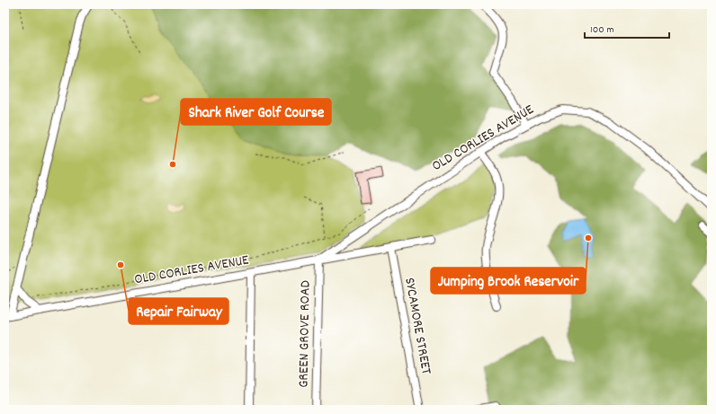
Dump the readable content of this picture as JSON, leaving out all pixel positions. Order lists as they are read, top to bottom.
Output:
{
  "streets": {
    "street": ["OLD CORLIES AVENUE", "SYCAMORE STREET", "GREEN GROVE ROAD"]
  },
  "crossings": [
    ["OLD CORLIES AVENUE", "SYCAMORE STREET"],
    ["OLD CORLIES AVENUE", "GREEN GROVE ROAD"]
  ],
  "places": ["Shark River Golf Course", "Jumping Brook Reservoir", "Repair Fairway"],
  "scale_bar": "100 m"
}
